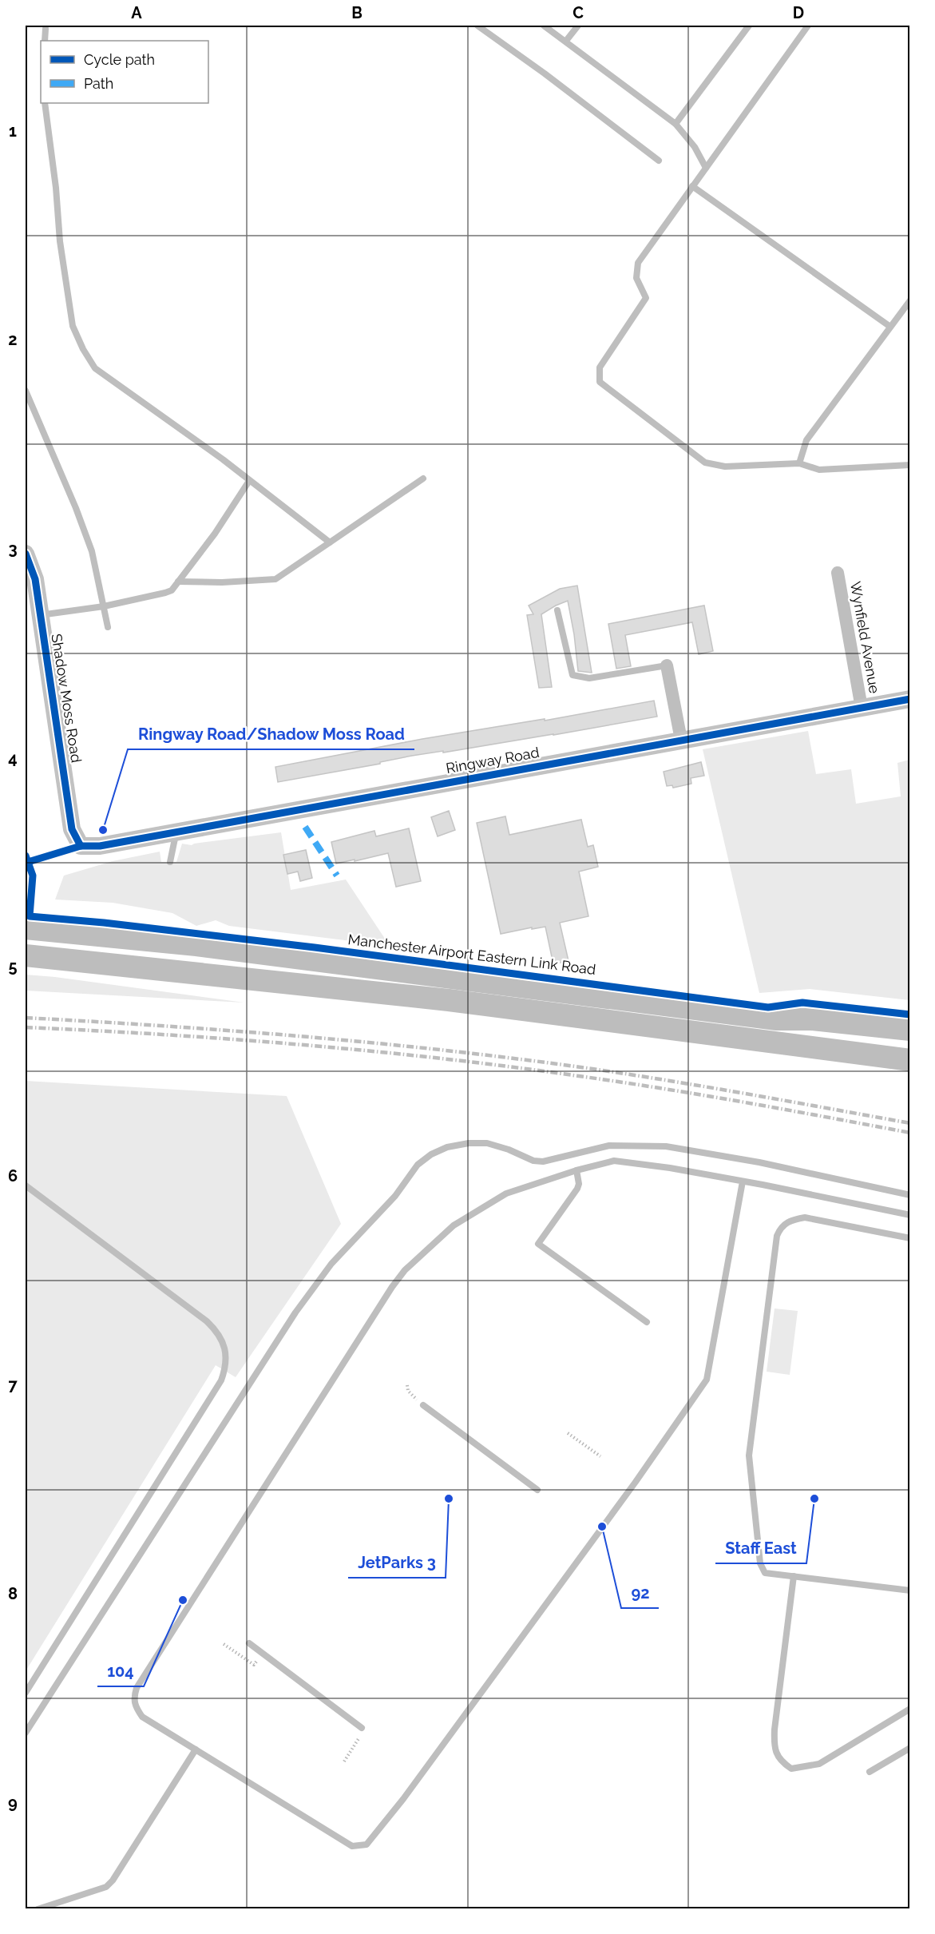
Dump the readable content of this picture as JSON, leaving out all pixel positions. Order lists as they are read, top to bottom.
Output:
{
  "streets": {
    "highway": ["Manchester Airport Eastern Link Road"],
    "street": ["Wynfield Avenue", "Shadow Moss Road", "Ringway Road"]
  },
  "crossings": [
    ["Wynfield Avenue", "Ringway Road"],
    ["Shadow Moss Road", "Ringway Road"]
  ],
  "places": [
    "Ringway Road/Shadow Moss Road",
    "JetParks 3",
    "Staff East",
    "92",
    "104"
  ],
  "legend": ["Cycle path", "Path"],
  "grid": {
    "columns": [
      "A",
      "B",
      "C",
      "D"
    ],
    "rows": [
      "1",
      "2",
      "3",
      "4",
      "5",
      "6",
      "7",
      "8",
      "9"
    ]
  }
}
